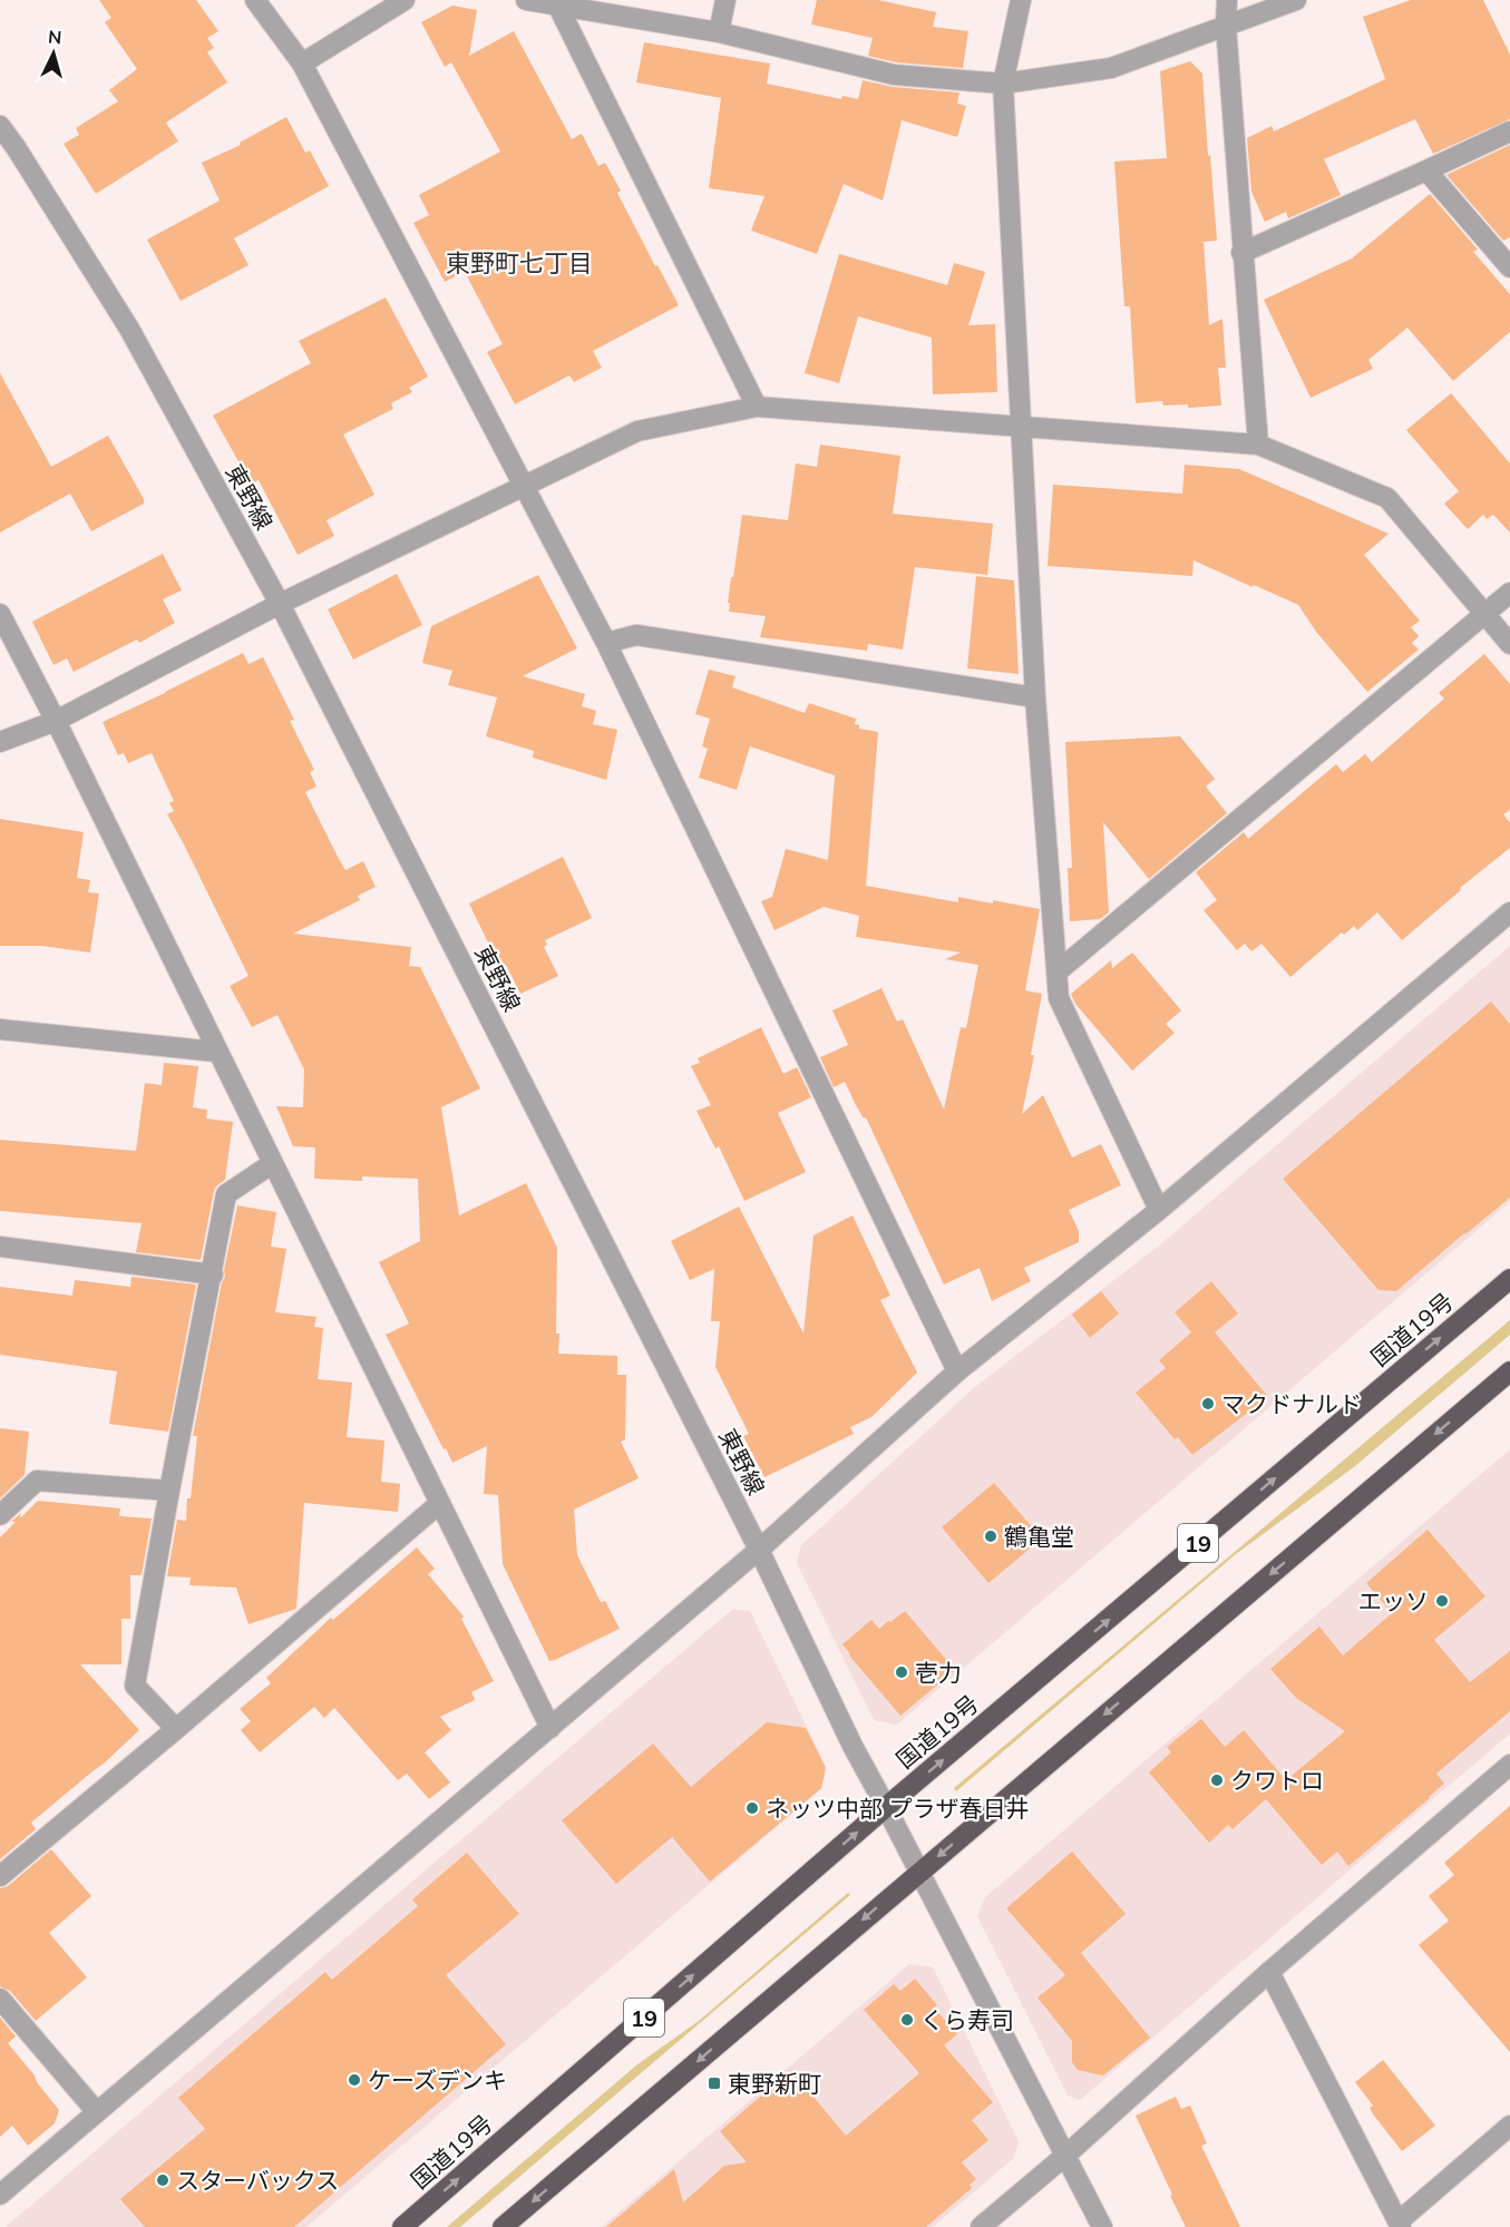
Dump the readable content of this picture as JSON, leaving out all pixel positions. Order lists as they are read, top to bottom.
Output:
{
  "streets": {
    "highway": ["国道19号", "19"],
    "street": ["東野線"]
  },
  "crossings": [
    ["東野線", "国道19号"]
  ],
  "districts": ["東野町七丁目"],
  "places": {
    "other": [
      "マクドナルド",
      "鶴亀堂",
      "エッソ",
      "壱力",
      "クワトロ",
      "ネッツ中部 プラザ春日井",
      "くら寿司",
      "ケーズデンキ",
      "スターバックス"
    ],
    "transit": ["東野新町"]
  },
  "north": "top"
}
